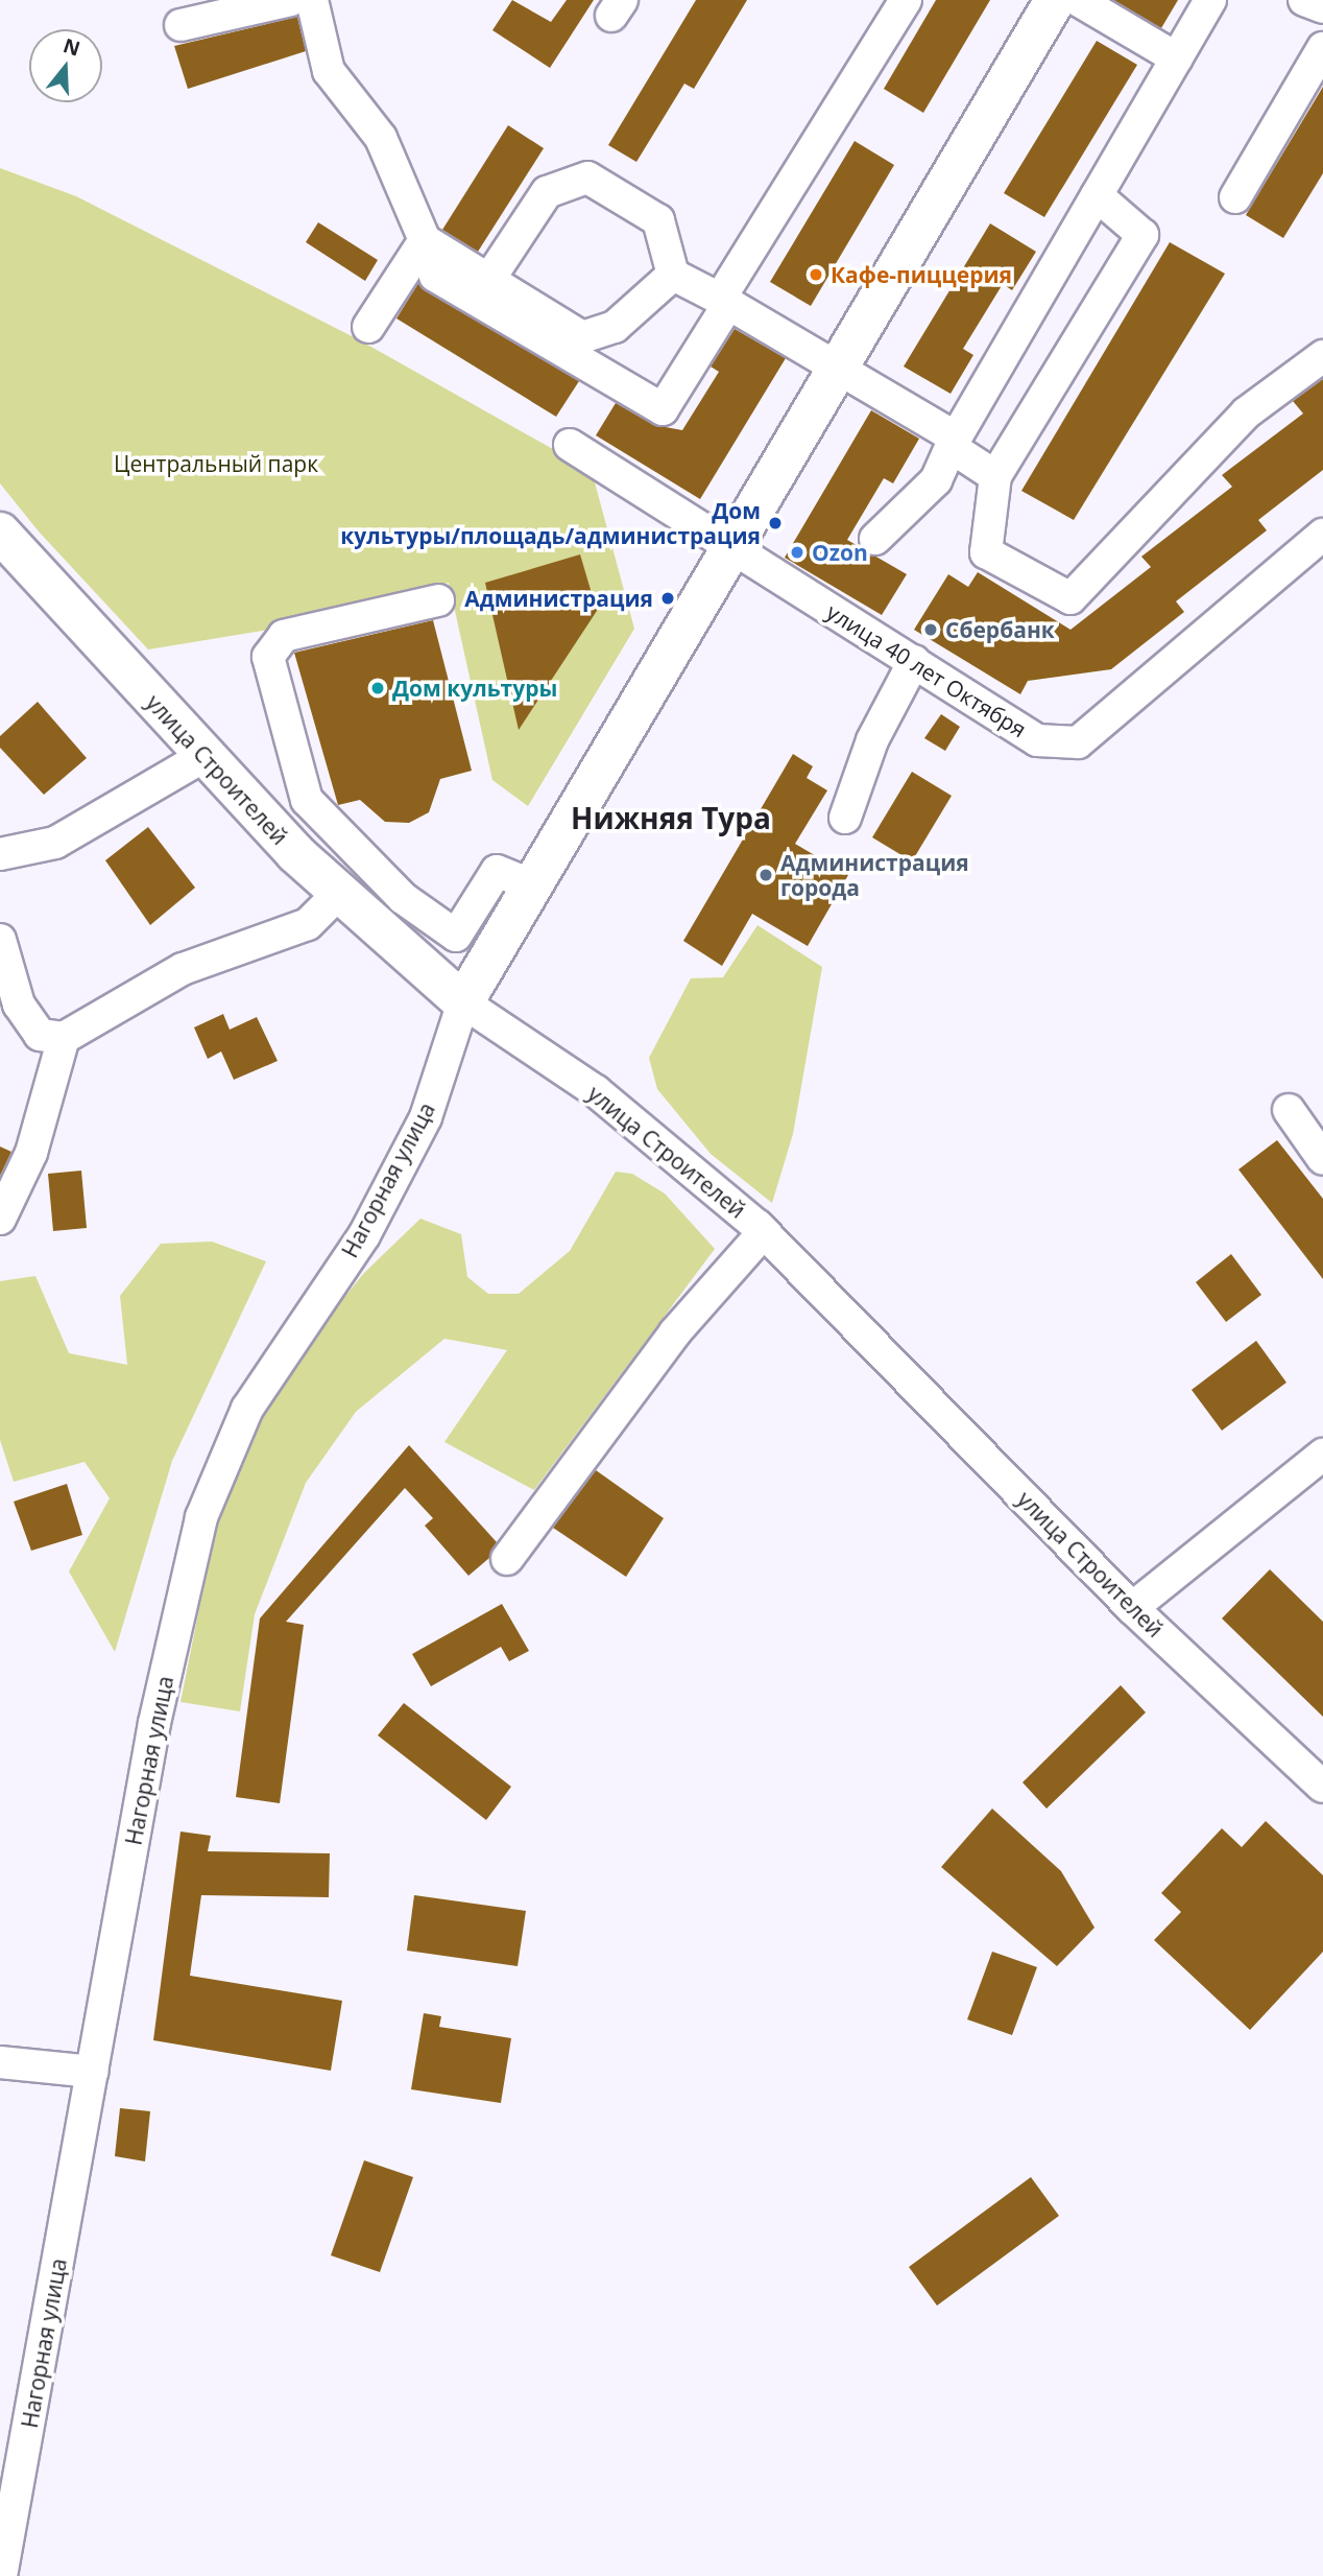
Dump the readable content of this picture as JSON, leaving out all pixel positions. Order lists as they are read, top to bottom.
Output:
{
  "streets": {
    "main road": ["улица Строителей"],
    "street": ["улица 40 лет Октября", "Нагорная улица"]
  },
  "crossings": [
    ["улица Строителей", "Нагорная улица"]
  ],
  "districts": ["Нижняя Тура"],
  "parks": ["Центральный парк"],
  "places": [
    "Кафе-пиццерия",
    "Дом культуры/площадь/администрация",
    "Ozon",
    "Администрация",
    "Сбербанк",
    "Дом культуры",
    "Администрация города"
  ],
  "north": "top"
}
